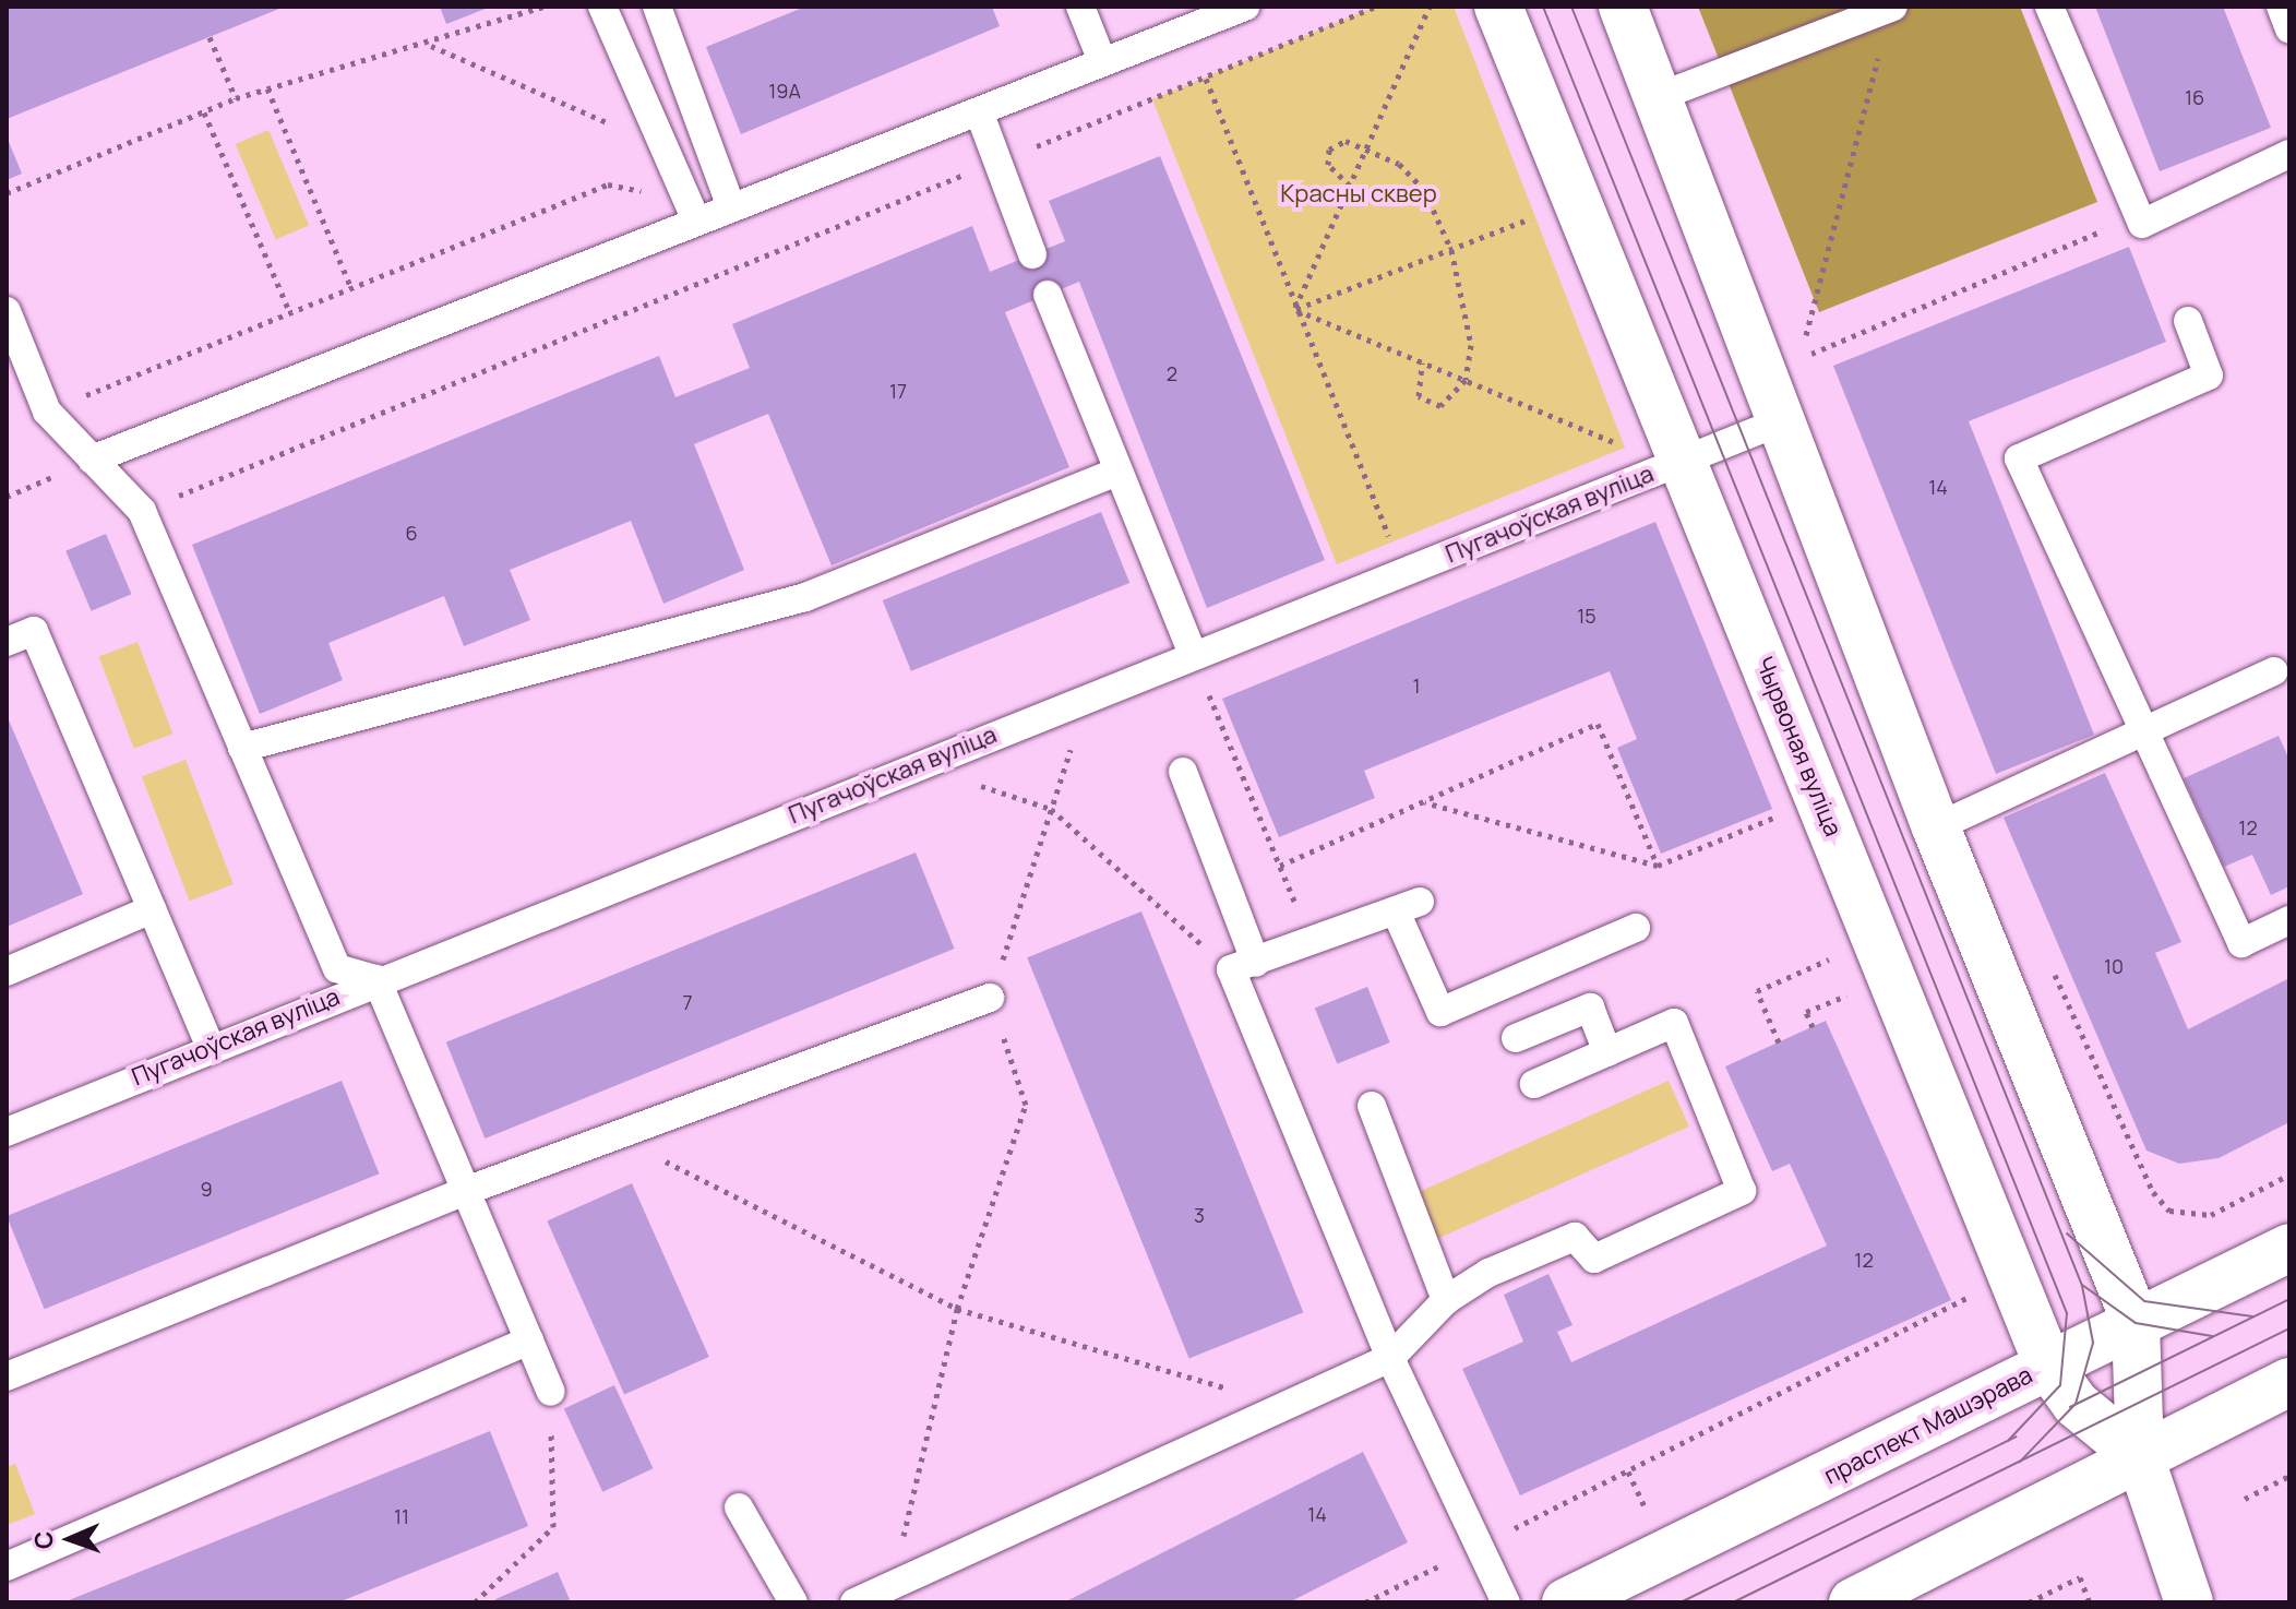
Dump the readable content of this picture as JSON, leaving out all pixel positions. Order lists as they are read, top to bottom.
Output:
{
  "streets": {
    "main road": ["Чырвоная вуліца", "праспект Машэрава"],
    "lane": ["Пугачоўская вуліца"]
  },
  "crossings": [
    ["Пугачоўская вуліца", "Чырвоная вуліца"],
    ["Чырвоная вуліца", "праспект Машэрава"]
  ],
  "parks": ["Красны сквер"],
  "house_numbers": [
    "19А",
    "16",
    "2",
    "17",
    "14",
    "6",
    "15",
    "1",
    "12",
    "10",
    "7",
    "9",
    "3",
    "12",
    "14",
    "11"
  ],
  "north": "left"
}
